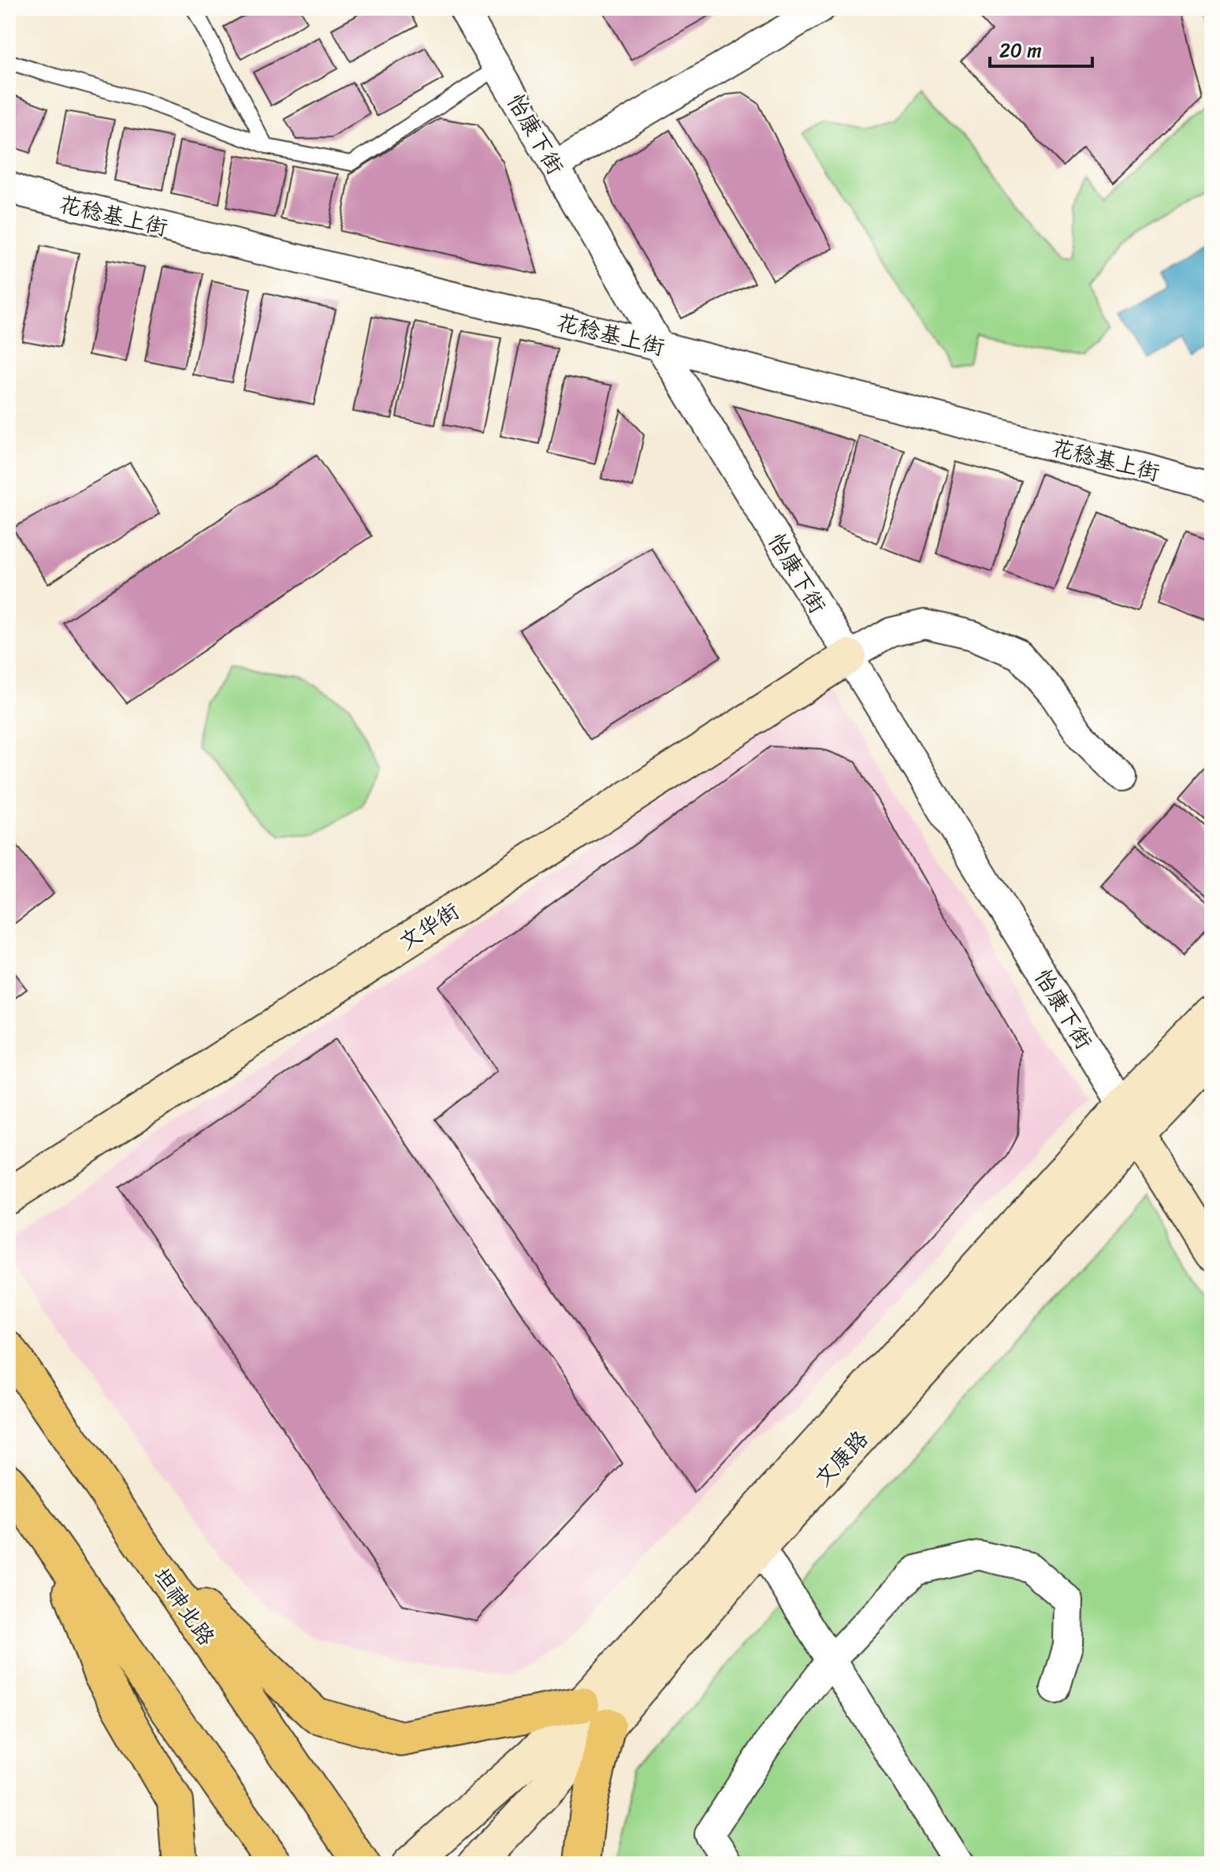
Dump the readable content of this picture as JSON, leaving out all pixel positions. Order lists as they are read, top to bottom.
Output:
{
  "streets": {
    "main road": ["坦神北路"],
    "street": [
      "怡康下街",
      "花稔基上街",
      "文华街",
      "文康路"
    ]
  },
  "crossings": [
    ["怡康下街", "花稔基上街"],
    ["怡康下街", "文华街"],
    ["怡康下街", "文康路"]
  ],
  "scale_bar": "20 m"
}
